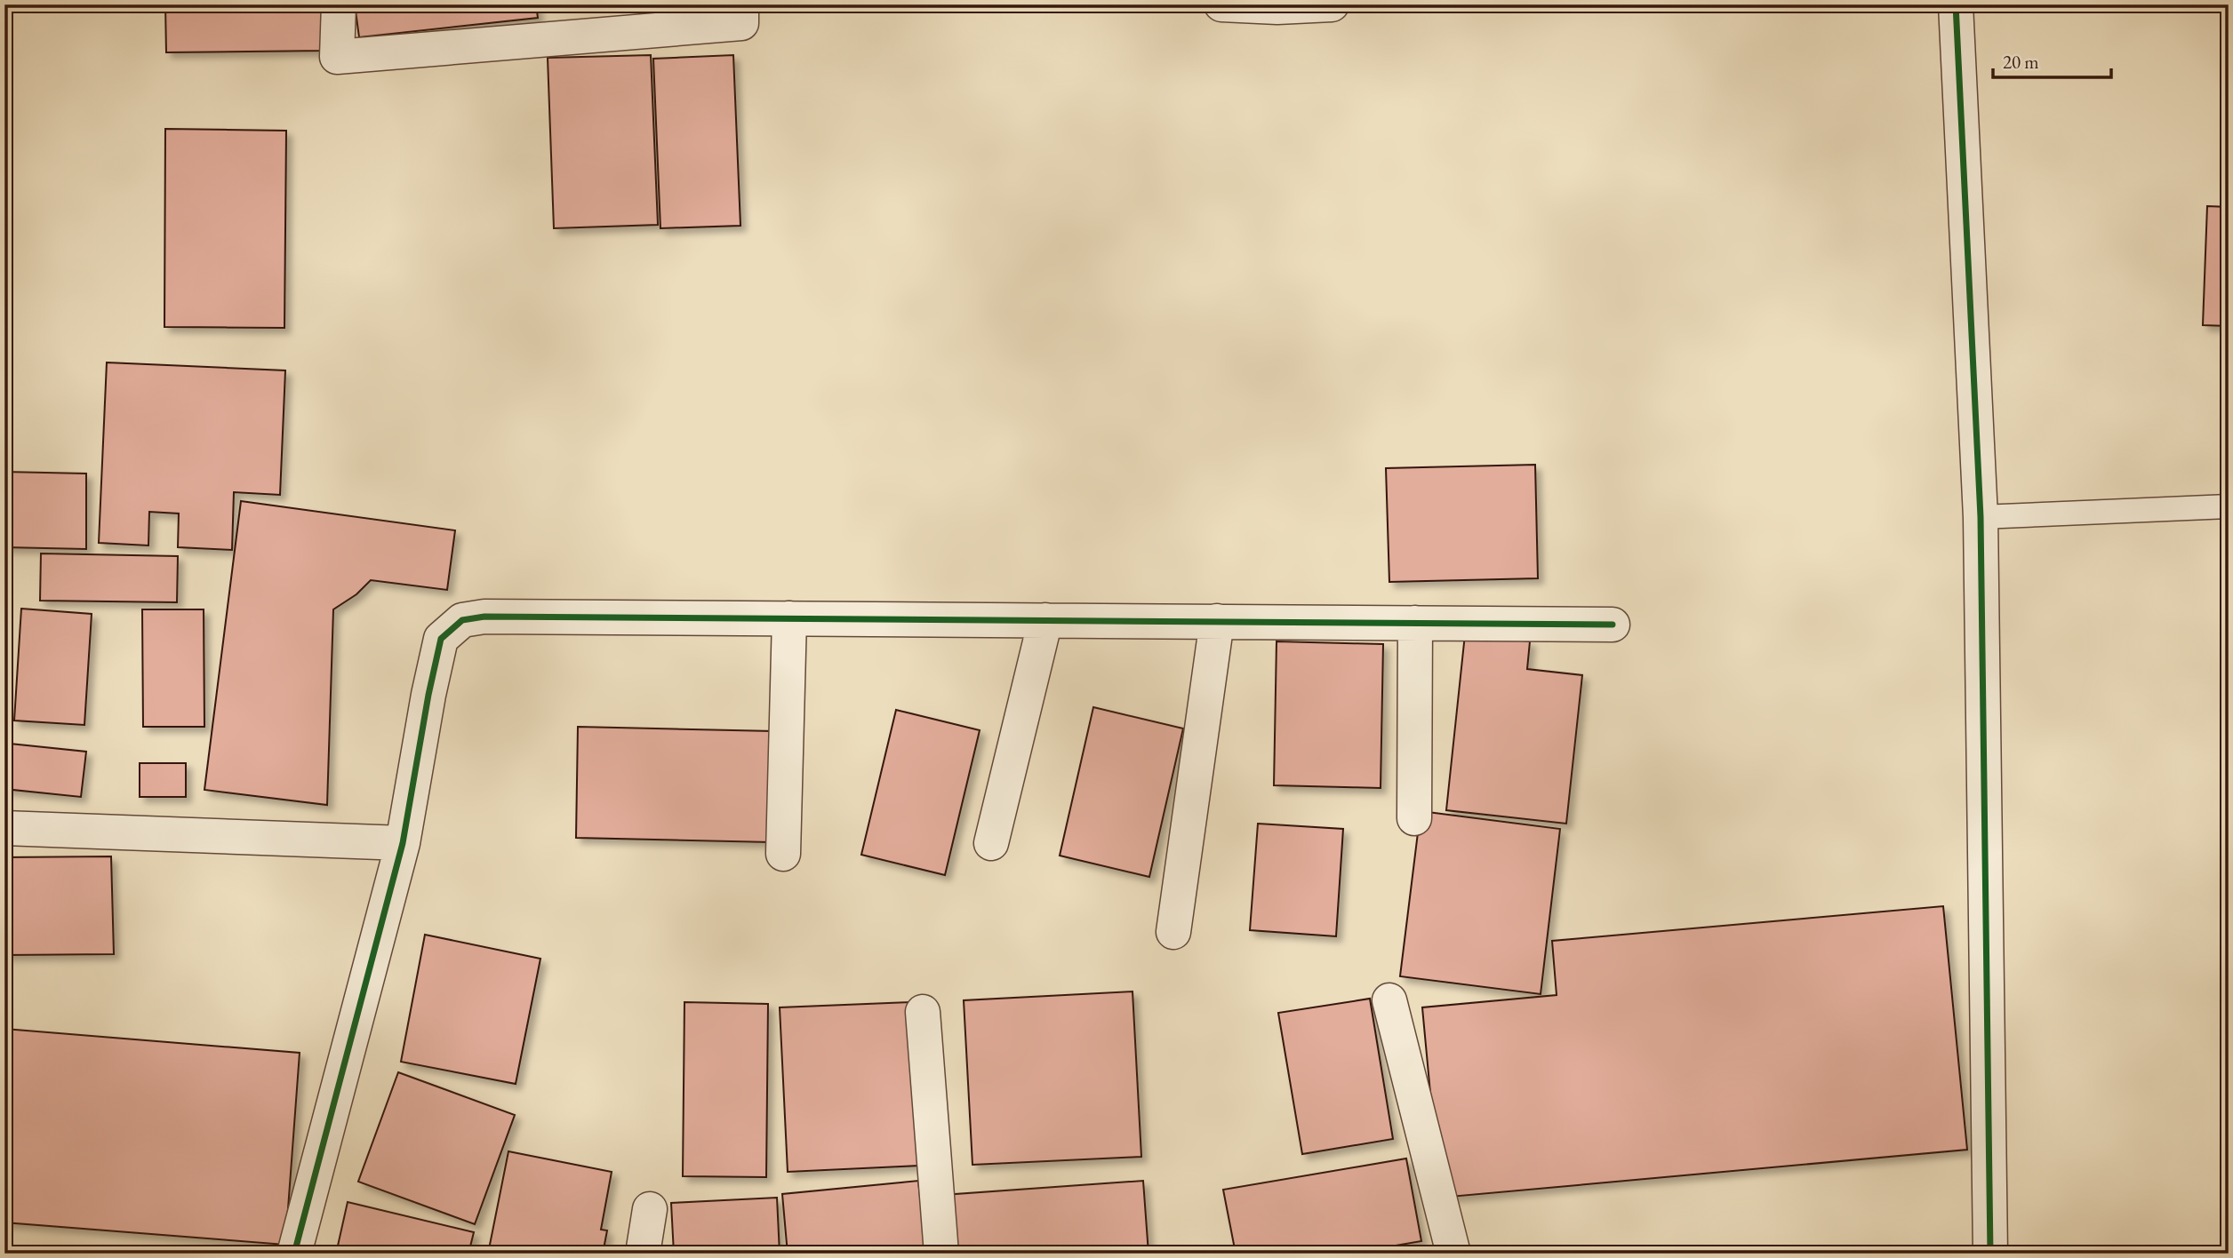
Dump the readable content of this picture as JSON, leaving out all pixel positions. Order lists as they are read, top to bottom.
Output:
{
  "scale_bar": "20 m"
}
